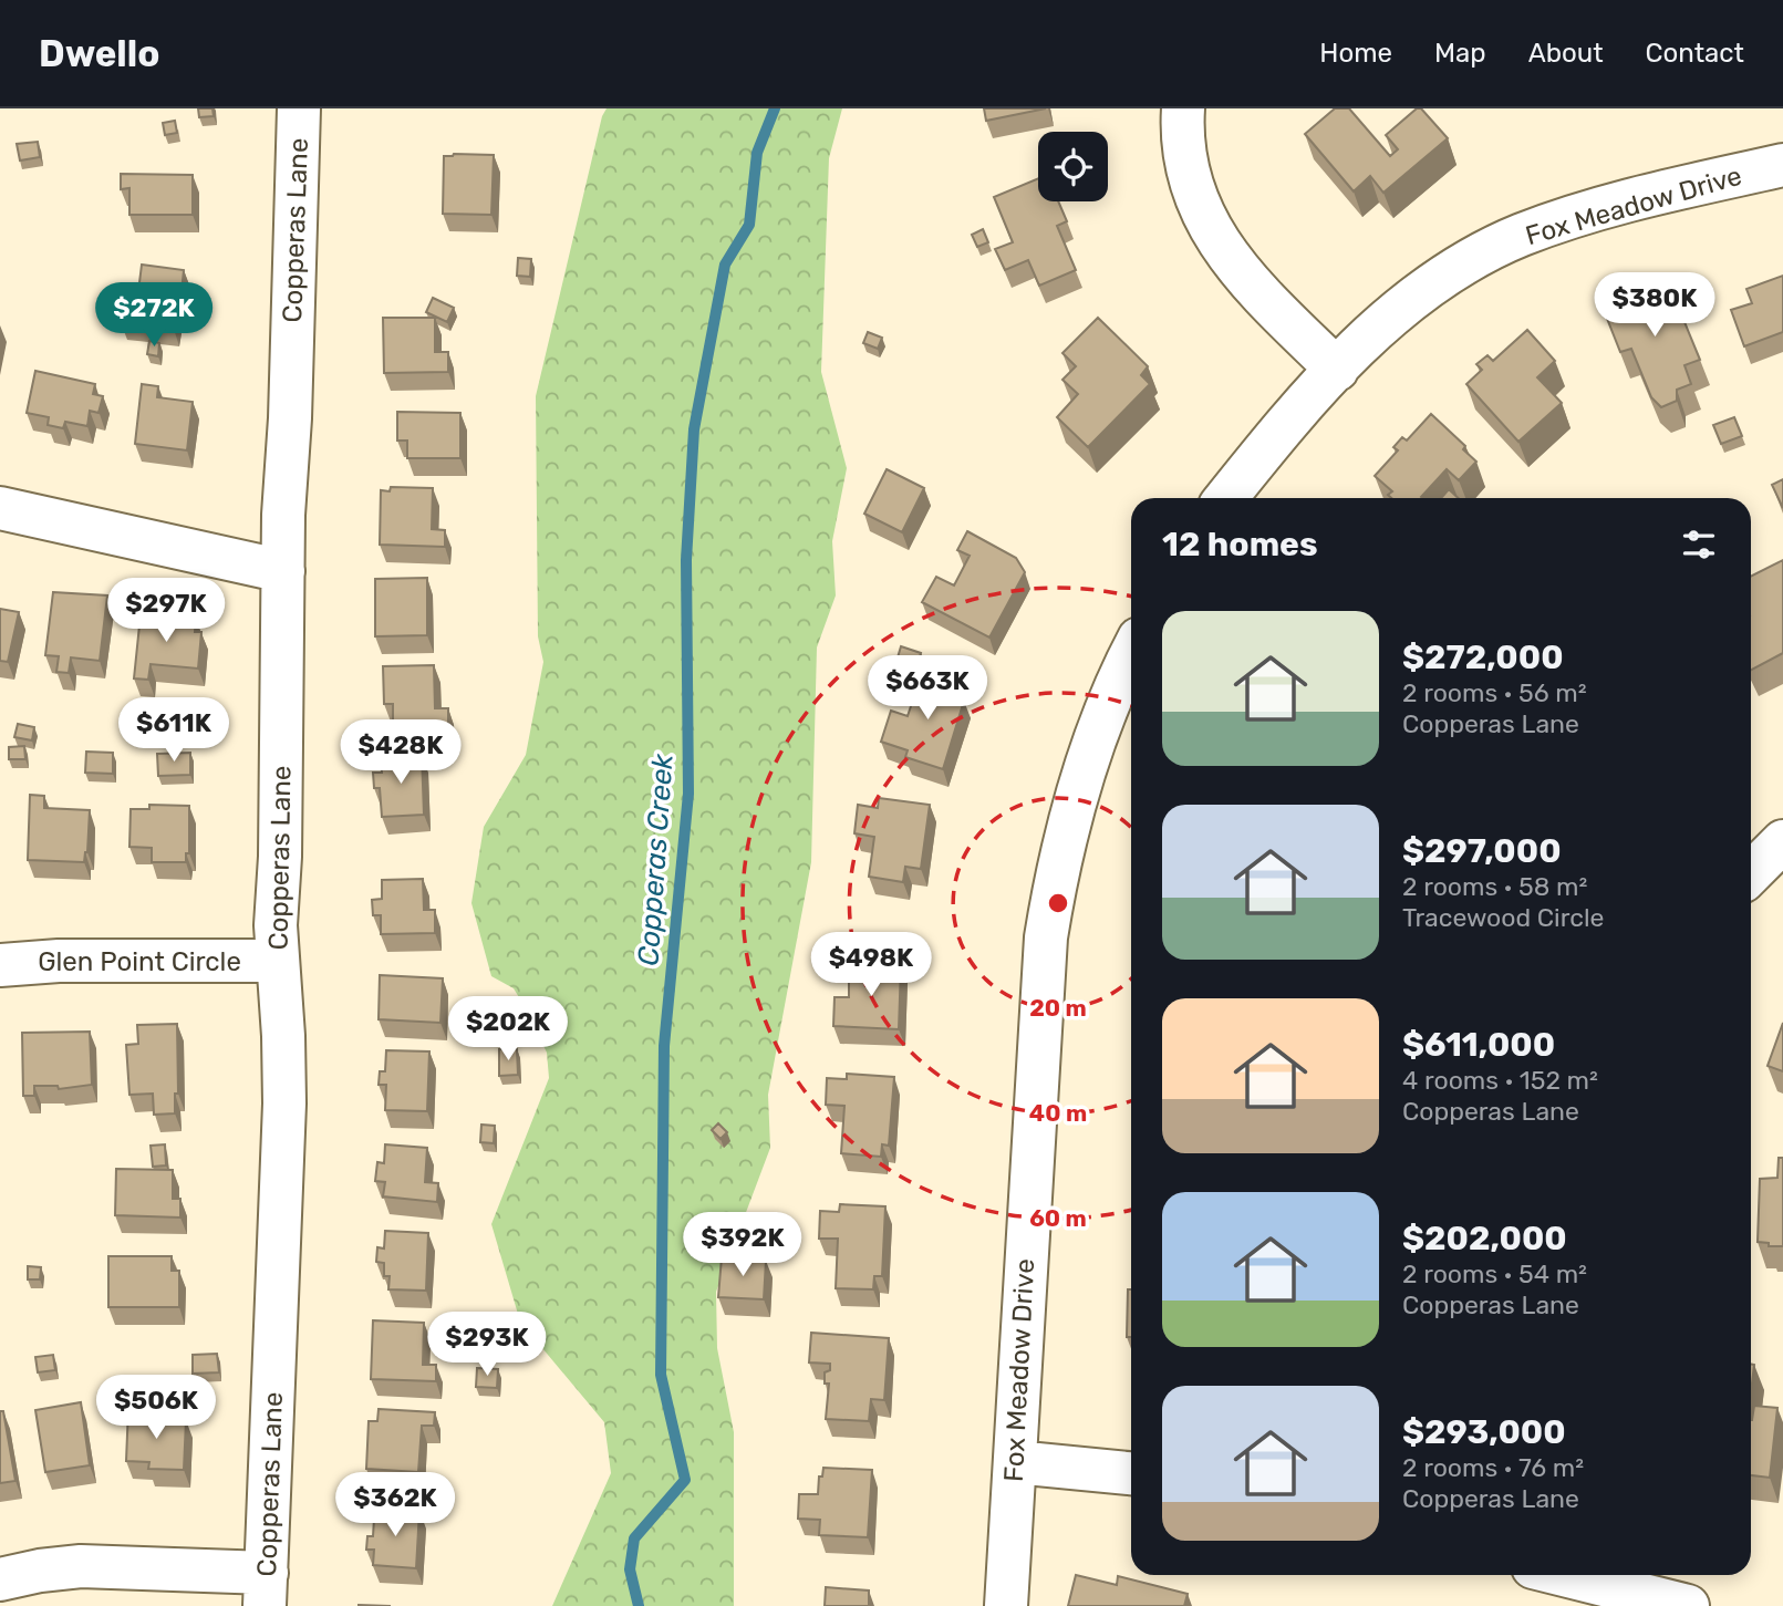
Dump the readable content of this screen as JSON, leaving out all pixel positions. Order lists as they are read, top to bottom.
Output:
{
  "streets": {
    "street": ["Fox Meadow Drive", "Copperas Lane", "Glen Point Circle"]
  },
  "crossings": [
    ["Copperas Lane", "Glen Point Circle"]
  ],
  "water": ["Copperas Creek"],
  "page": {
    "header": "Dwello",
    "nav": [
      "Home",
      "Map",
      "About",
      "Contact"
    ],
    "price": [
      "$380K",
      "$272K",
      "$297K",
      "$663K",
      "$611K",
      "$428K",
      "$498K",
      "$202K",
      "$392K",
      "$293K",
      "$506K",
      "$362K"
    ],
    "heading": "12 homes",
    "list": [
      {
        "name": "$272,000",
        "note": "2 rooms · 56 m² · Copperas Lane"
      },
      {
        "name": "$297,000",
        "note": "2 rooms · 58 m² · Tracewood Circle"
      },
      {
        "name": "$611,000",
        "note": "4 rooms · 152 m² · Copperas Lane"
      },
      {
        "name": "$202,000",
        "note": "2 rooms · 54 m² · Copperas Lane"
      },
      {
        "name": "$293,000",
        "note": "2 rooms · 76 m² · Copperas Lane"
      }
    ]
  },
  "rings": ["20 m", "40 m", "60 m"]
}
